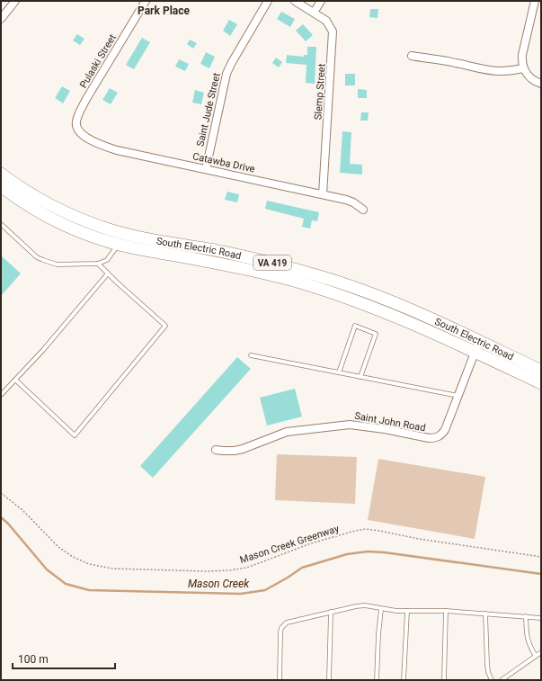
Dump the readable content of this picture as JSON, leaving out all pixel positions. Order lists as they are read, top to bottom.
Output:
{
  "streets": {
    "main road": ["South Electric Road", "VA 419"],
    "street": [
      "Pulaski Street",
      "Slemp Street",
      "Saint Jude Street",
      "Catawba Drive",
      "Saint John Road"
    ],
    "path": ["Mason Creek Greenway"]
  },
  "crossings": [
    ["Pulaski Street", "Catawba Drive"],
    ["Slemp Street", "Catawba Drive"],
    ["Saint Jude Street", "Catawba Drive"],
    ["South Electric Road", "Saint John Road"]
  ],
  "districts": ["Park Place"],
  "water": ["Mason Creek"],
  "scale_bar": "100 m"
}
